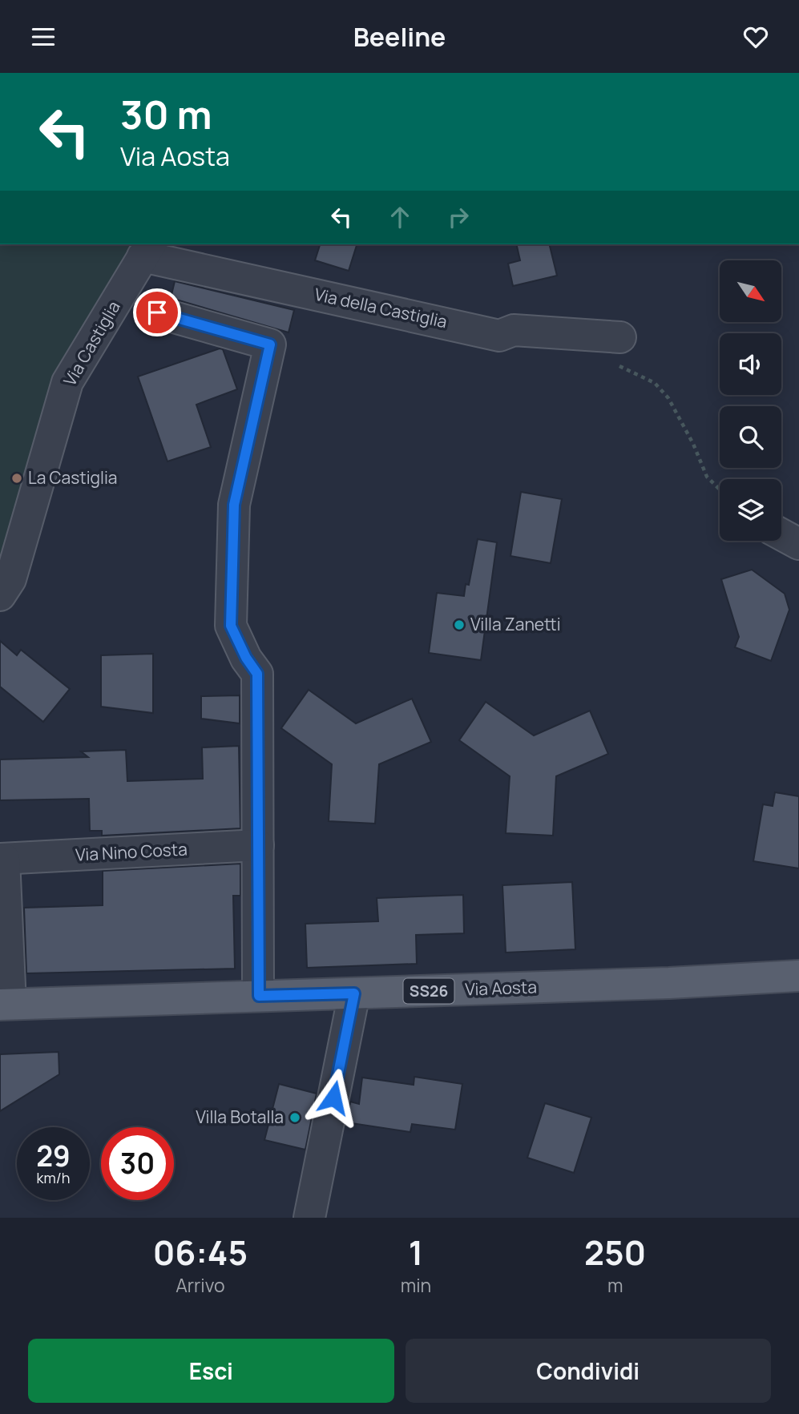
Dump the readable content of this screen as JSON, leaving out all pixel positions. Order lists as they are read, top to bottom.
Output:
{
  "streets": {
    "main road": ["Via Aosta", "SS26"],
    "street": ["Via della Castiglia", "Via Castiglia", "Via Nino Costa"]
  },
  "crossings": [
    ["Via della Castiglia", "Via Castiglia"],
    ["Via Nino Costa", "Via Aosta"]
  ],
  "places": ["La Castiglia", "Villa Zanetti", "Villa Botalla"],
  "north": "bottom right",
  "page": {
    "header": "Beeline",
    "turn": ["30 m", "Via Aosta"],
    "speed": "29 km/h",
    "limit": "30",
    "eta": [
      "06:45",
      "Arrivo",
      "1",
      "min",
      "250",
      "m"
    ],
    "buttons": ["Esci", "Condividi"]
  }
}
